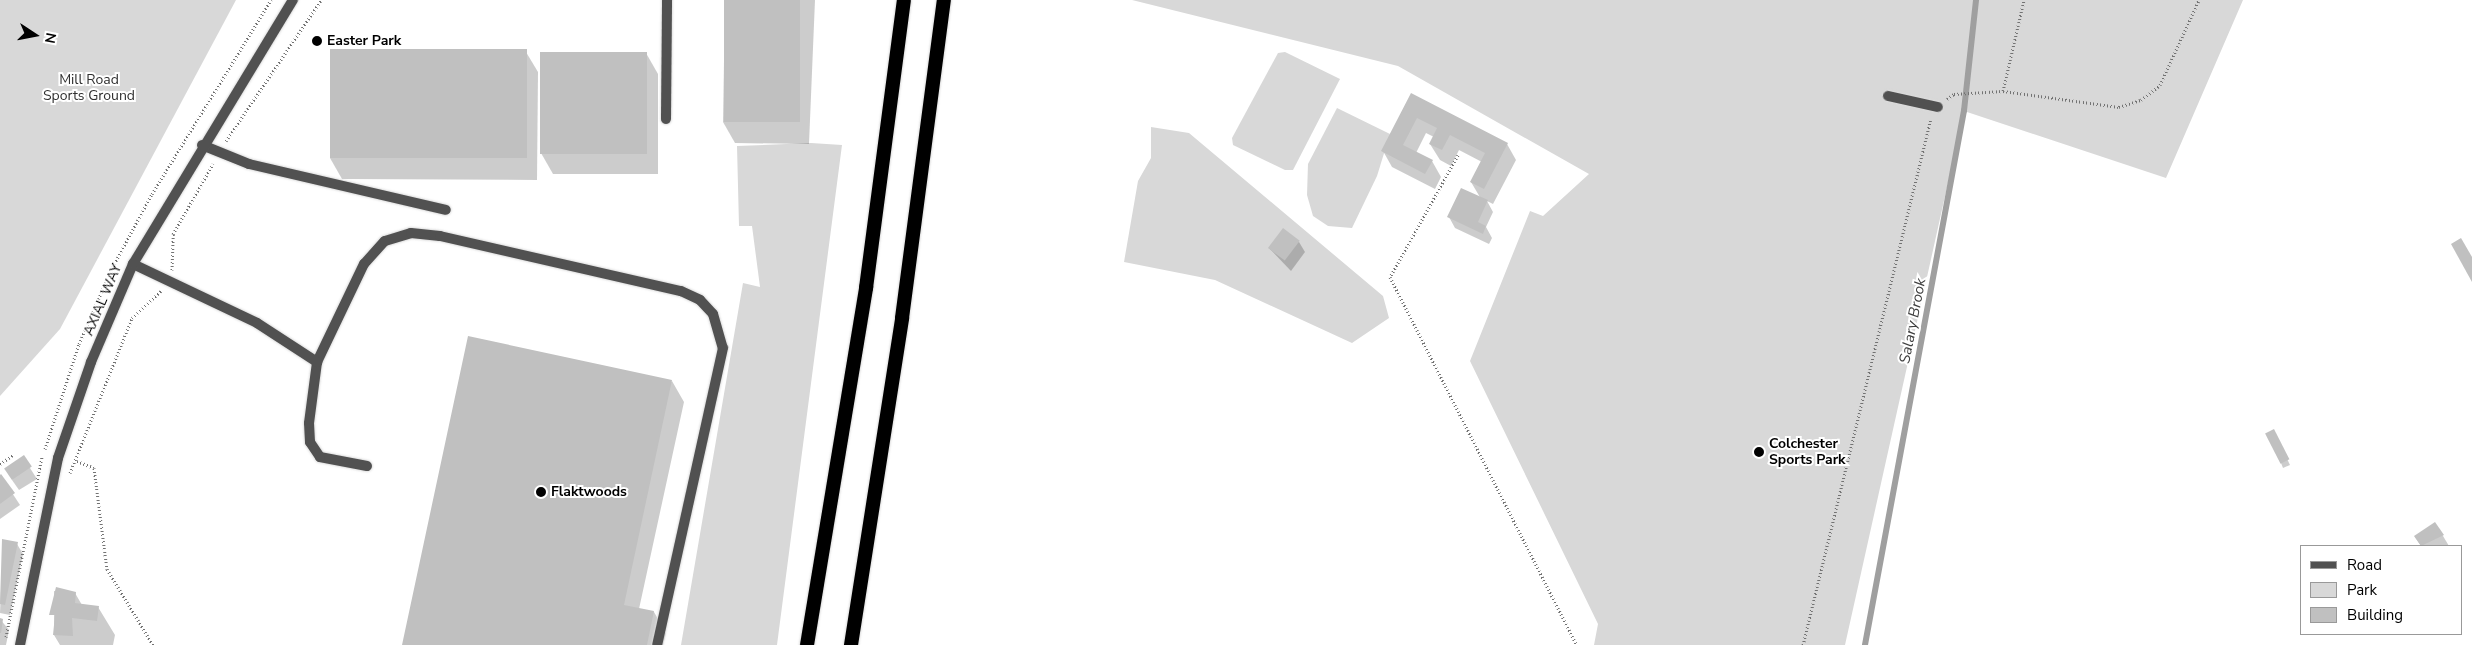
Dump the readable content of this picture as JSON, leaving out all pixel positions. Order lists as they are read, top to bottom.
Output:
{
  "streets": {
    "street": ["AXIAL WAY"]
  },
  "water": ["Salary Brook"],
  "parks": ["Mill Road Sports Ground"],
  "places": ["Easter Park", "Colchester Sports Park", "Flaktwoods"],
  "legend": ["Road", "Park", "Building"],
  "north": "right"
}
